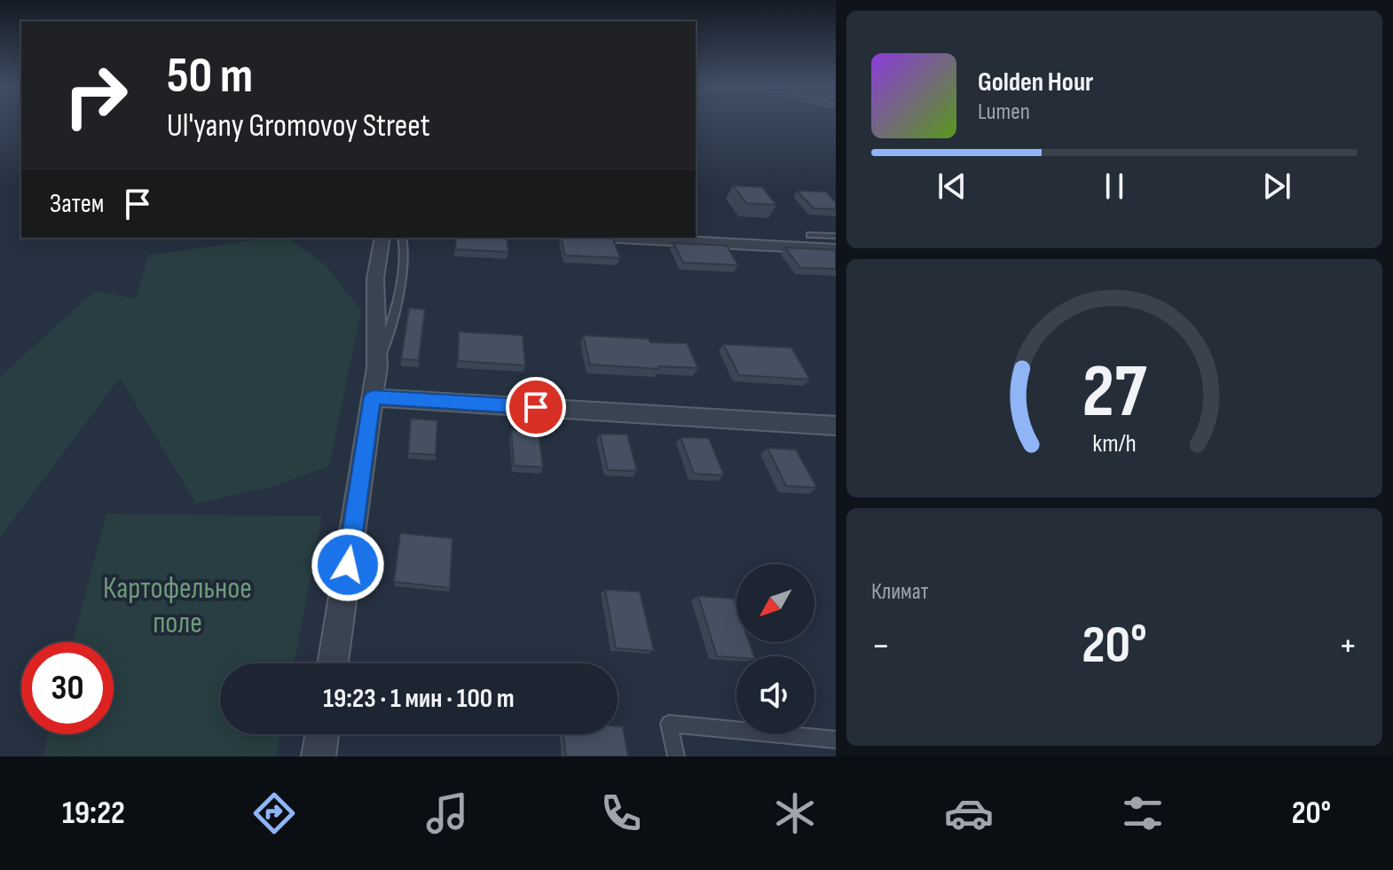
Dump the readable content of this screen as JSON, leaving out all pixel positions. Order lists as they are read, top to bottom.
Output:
{
  "parks": ["Картофельное поле"],
  "north": "bottom left",
  "page": {
    "turn": ["50 m", "Ul'yany Gromovoy Street"],
    "song": ["Golden Hour", "Lumen"],
    "then": "Затем",
    "tile": "Климат",
    "heat": ["−", "20°", "+"],
    "limit": "30",
    "trip": "19:23 · 1 мин · 100 m",
    "tabs": ["19:22", "20°"],
    "gauge": ["27", "km/h"]
  }
}
